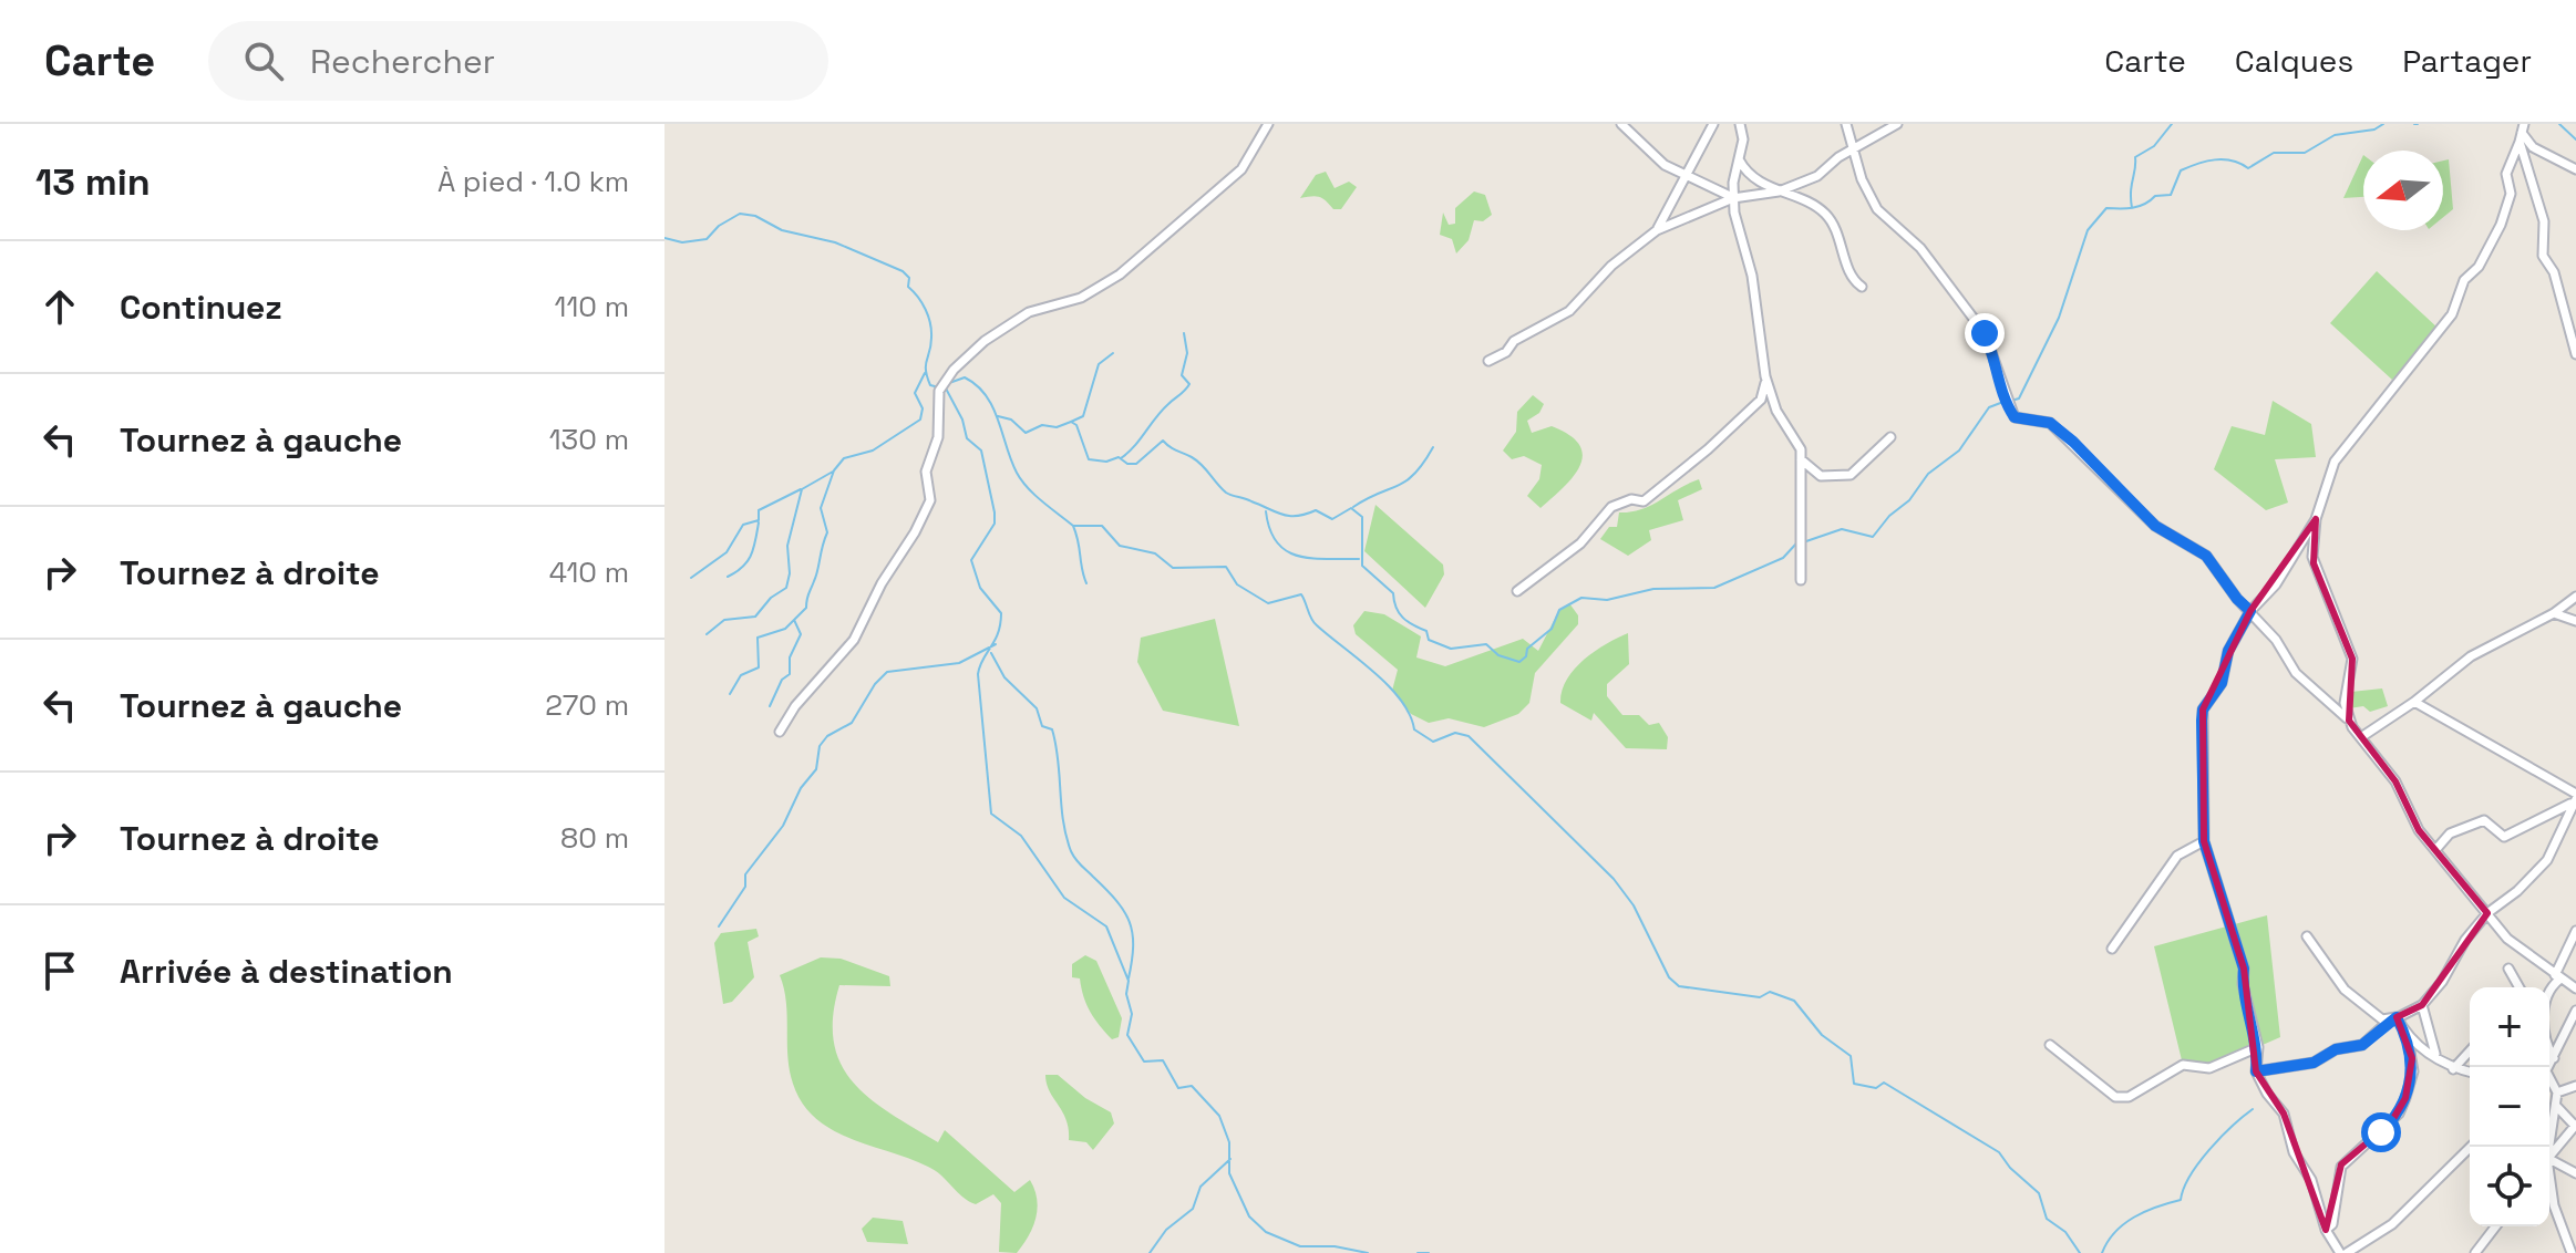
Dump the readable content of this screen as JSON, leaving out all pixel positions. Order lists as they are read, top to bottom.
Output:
{
  "north": "left",
  "page": {
    "header": "Carte",
    "search": "Rechercher",
    "nav": ["Carte", "Calques", "Partager"],
    "heading": ["13 min", "À pied · 1.0 km"],
    "list": [
      ["Continuez", "110 m"],
      ["Tournez à gauche", "130 m"],
      ["Tournez à droite", "410 m"],
      ["Tournez à gauche", "270 m"],
      ["Tournez à droite", "80 m"],
      "Arrivée à destination"
    ],
    "map_buttons": ["+", "−"]
  }
}
